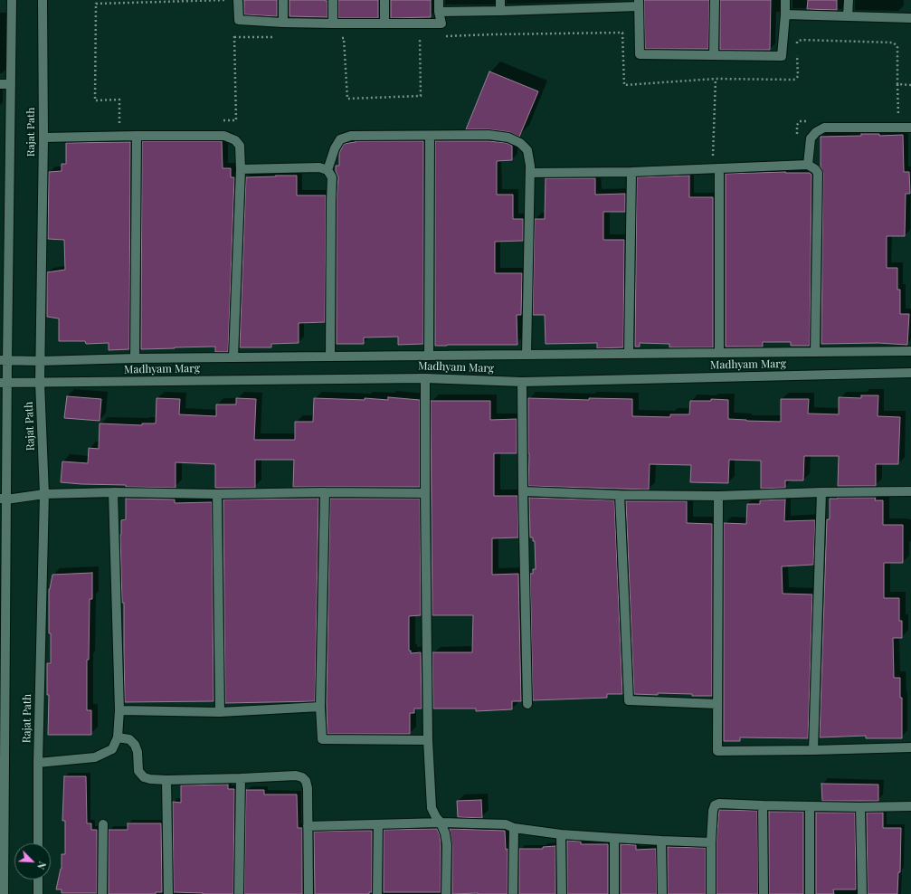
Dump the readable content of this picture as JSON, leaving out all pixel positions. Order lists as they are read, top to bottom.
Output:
{
  "streets": {
    "street": ["Rajat Path", "Madhyam Marg"]
  },
  "crossings": [
    ["Rajat Path", "Madhyam Marg"]
  ],
  "north": "bottom right"
}
